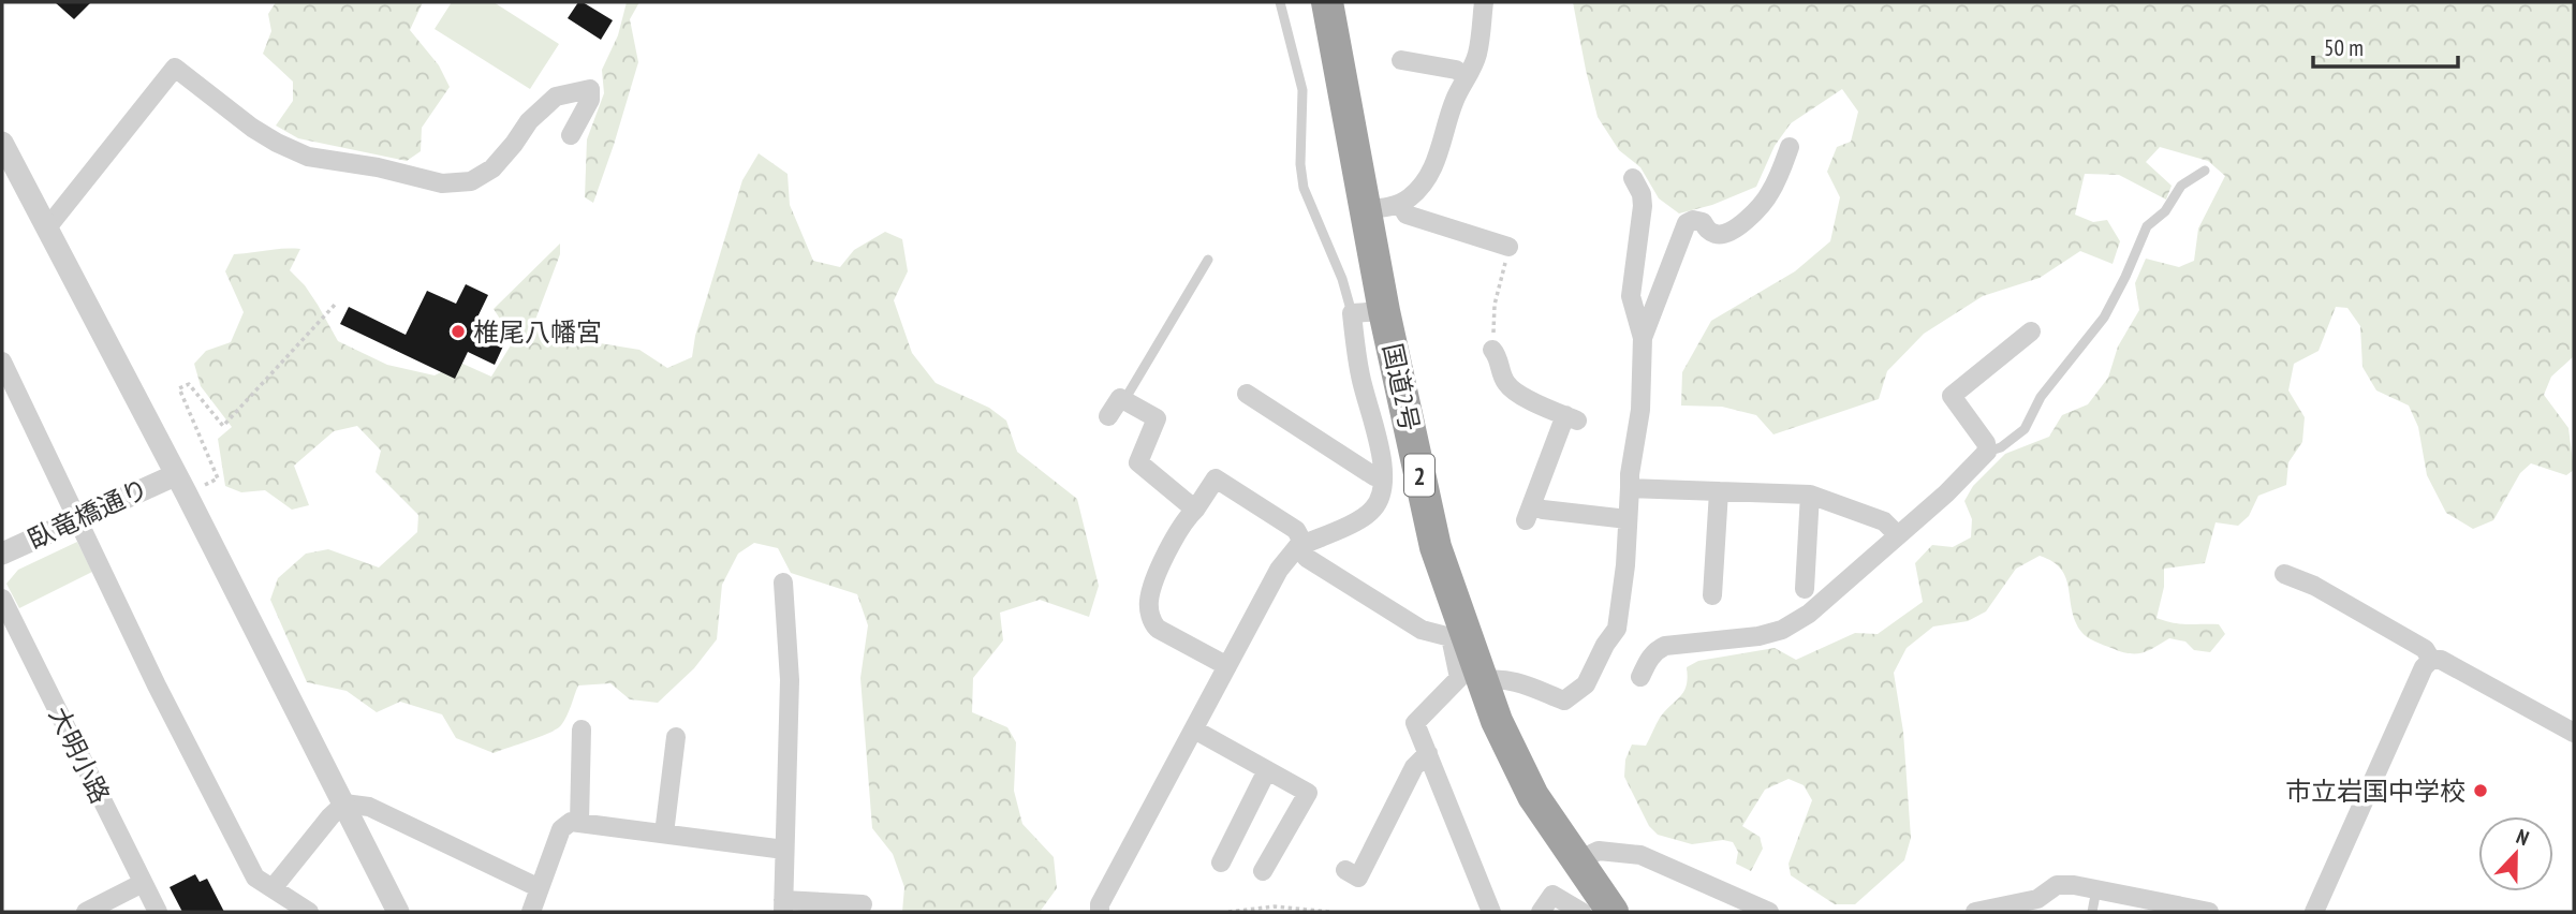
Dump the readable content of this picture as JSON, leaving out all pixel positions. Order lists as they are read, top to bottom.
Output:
{
  "streets": {
    "highway": ["国道2号", "2"],
    "street": ["臥竜橋通り", "大明小路"]
  },
  "places": ["椎尾八幡宮", "市立岩国中学校"],
  "scale_bar": "50 m",
  "north": "top"
}
